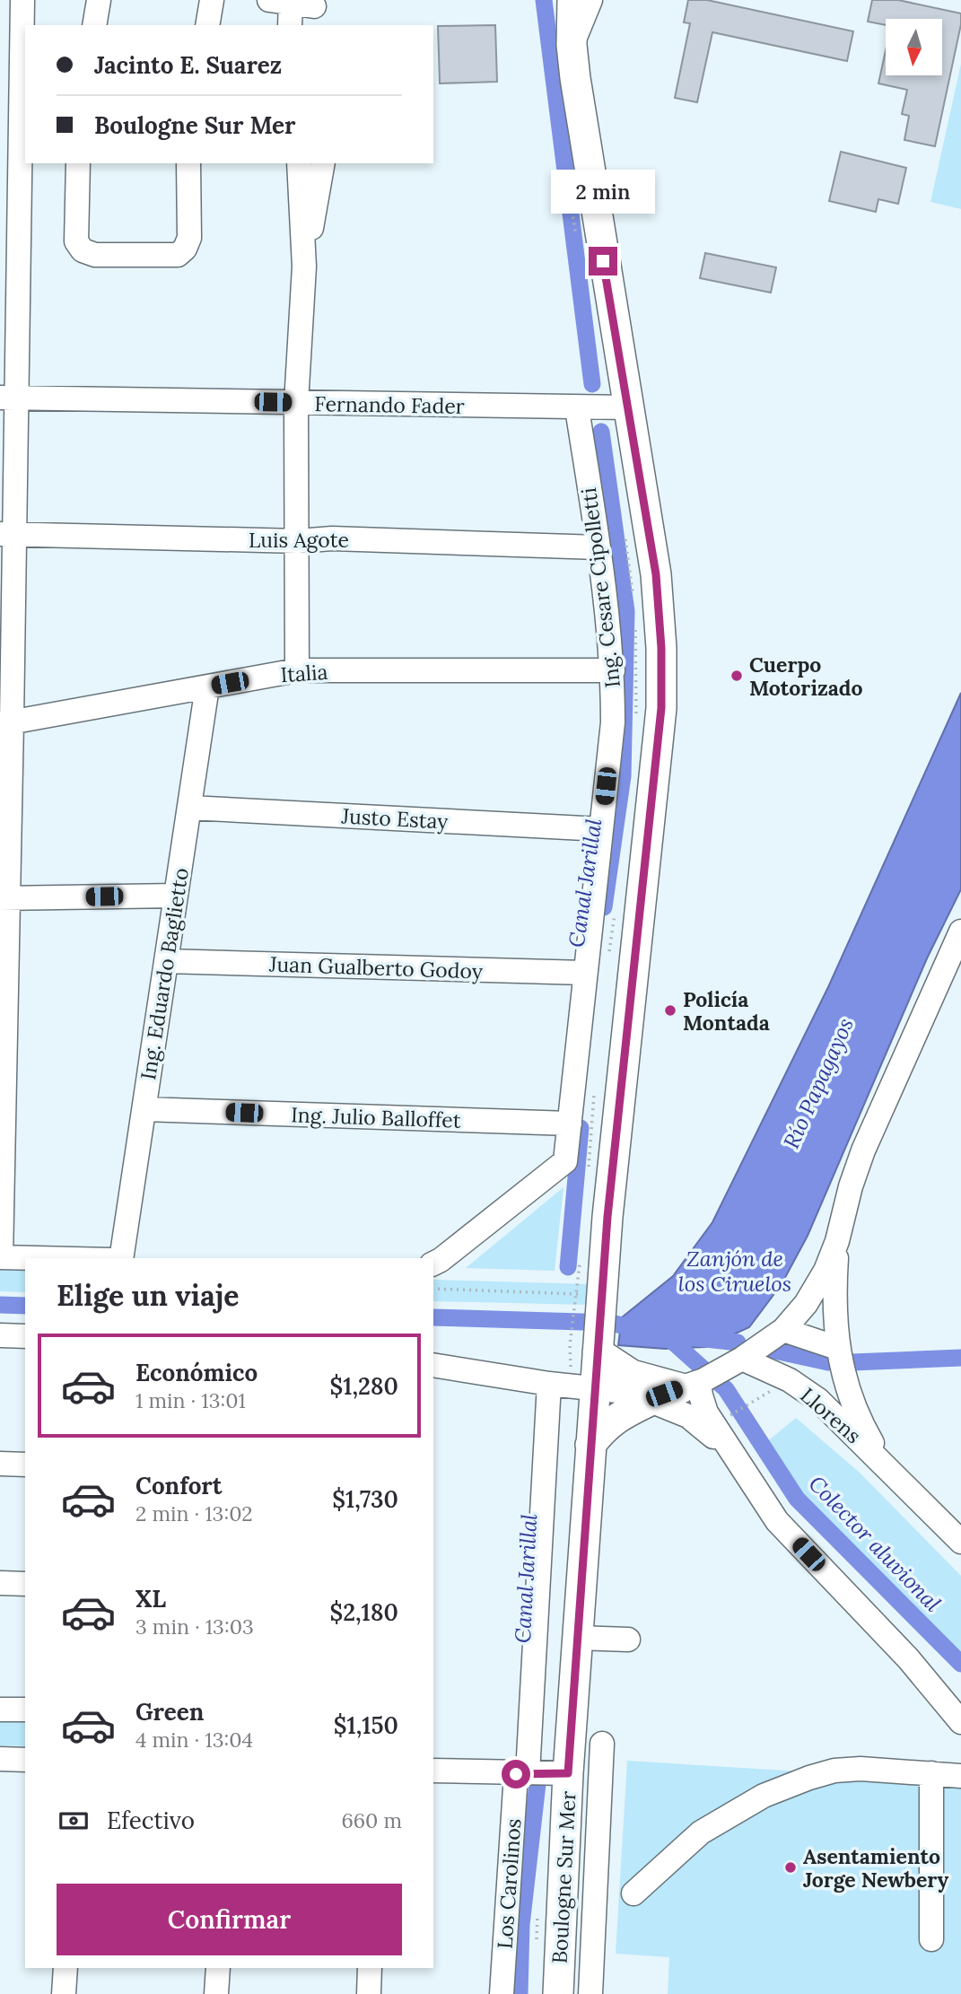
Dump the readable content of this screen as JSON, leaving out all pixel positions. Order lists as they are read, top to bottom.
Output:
{
  "streets": {
    "main road": ["Boulogne Sur Mer"],
    "street": [
      "Fernando Fader",
      "Luis Agote",
      "Ing. Cesare Cipolletti",
      "Italia",
      "Justo Estay",
      "Juan Gualberto Godoy",
      "Ing. Eduardo Baglietto",
      "Ing. Julio Balloffet",
      "Llorens",
      "Los Carolinos"
    ]
  },
  "crossings": [
    ["Fernando Fader", "Ing. Cesare Cipolletti"],
    ["Fernando Fader", "Boulogne Sur Mer"],
    ["Luis Agote", "Ing. Cesare Cipolletti"],
    ["Ing. Cesare Cipolletti", "Italia"],
    ["Ing. Cesare Cipolletti", "Justo Estay"],
    ["Ing. Cesare Cipolletti", "Juan Gualberto Godoy"],
    ["Ing. Cesare Cipolletti", "Ing. Julio Balloffet"],
    ["Italia", "Ing. Eduardo Baglietto"],
    ["Justo Estay", "Ing. Eduardo Baglietto"],
    ["Juan Gualberto Godoy", "Ing. Eduardo Baglietto"],
    ["Ing. Eduardo Baglietto", "Ing. Julio Balloffet"]
  ],
  "water": [
    "Canal Jarillal",
    "Río Papagayos",
    "Zanjón de los Ciruelos",
    "Colector aluvional"
  ],
  "places": ["Cuerpo Motorizado", "Policía Montada", "Asentamiento Jorge Newbery"],
  "north": "bottom",
  "page": {
    "banner": ["Jacinto E. Suarez", "Boulogne Sur Mer"],
    "bubble": "2 min",
    "heading": "Elige un viaje",
    "list": [
      {
        "name": "Económico",
        "note": "1 min · 13:01",
        "value": "$1,280"
      },
      {
        "name": "Confort",
        "note": "2 min · 13:02",
        "value": "$1,730"
      },
      {
        "name": "XL",
        "note": "3 min · 13:03",
        "value": "$2,180"
      },
      {
        "name": "Green",
        "note": "4 min · 13:04",
        "value": "$1,150"
      }
    ],
    "pay": ["Efectivo", "660 m"],
    "buttons": "Confirmar"
  }
}
